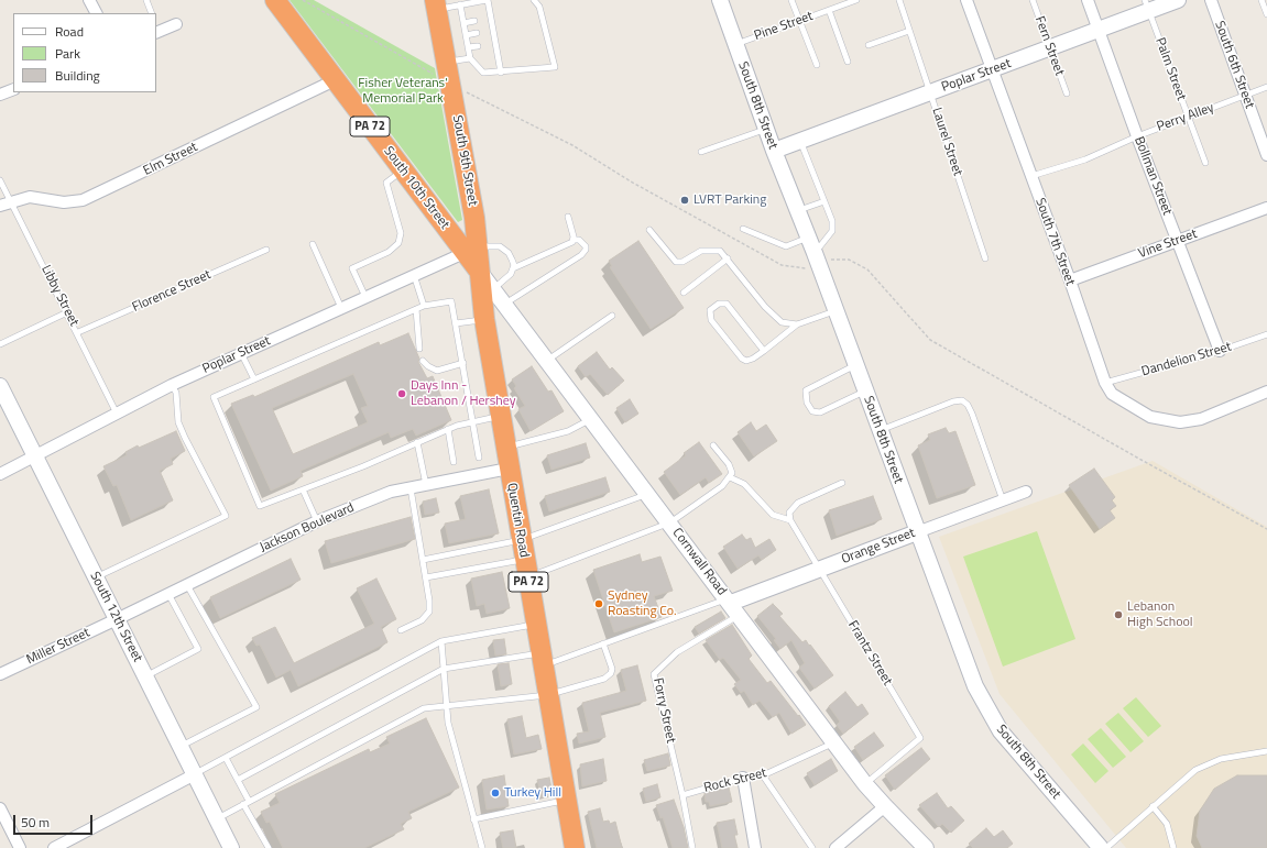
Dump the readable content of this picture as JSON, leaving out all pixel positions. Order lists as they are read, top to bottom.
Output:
{
  "streets": {
    "highway": [
      "PA 72",
      "South 9th Street",
      "South 10th Street",
      "Quentin Road"
    ],
    "street": [
      "South 6th Street",
      "Poplar Street",
      "South 8th Street",
      "Elm Street",
      "Bollman Street",
      "South 7th Street",
      "Vine Street",
      "Jackson Boulevard",
      "Orange Street",
      "Cornwall Road",
      "South 12th Street",
      "Miller Street"
    ],
    "lane": [
      "Pine Street",
      "Fern Street",
      "Palm Street",
      "Perry Alley",
      "Laurel Street",
      "Florence Street",
      "Libby Street",
      "Dandelion Street",
      "Frantz Street",
      "Forry Street",
      "Rock Street"
    ]
  },
  "crossings": [
    ["Pine Street", "South 8th Street"],
    ["Fern Street", "Poplar Street"],
    ["South 6th Street", "Perry Alley"],
    ["Palm Street", "Poplar Street"],
    ["Palm Street", "Perry Alley"],
    ["Poplar Street", "South 8th Street"],
    ["Poplar Street", "Laurel Street"],
    ["Poplar Street", "South 9th Street"],
    ["Poplar Street", "Bollman Street"],
    ["Poplar Street", "South 10th Street"],
    ["Poplar Street", "South 7th Street"],
    ["Poplar Street", "Libby Street"],
    ["Poplar Street", "South 12th Street"],
    ["South 8th Street", "Orange Street"],
    ["Perry Alley", "Bollman Street"],
    ["Perry Alley", "South 7th Street"],
    ["Elm Street", "South 10th Street"],
    ["Elm Street", "Libby Street"],
    ["South 9th Street", "South 10th Street"],
    ["Bollman Street", "Vine Street"],
    ["Bollman Street", "Dandelion Street"],
    ["South 10th Street", "Quentin Road"],
    ["South 7th Street", "Vine Street"],
    ["South 7th Street", "Dandelion Street"],
    ["Florence Street", "Libby Street"],
    ["Quentin Road", "Jackson Boulevard"],
    ["Quentin Road", "Cornwall Road"],
    ["Jackson Boulevard", "South 12th Street"],
    ["Jackson Boulevard", "Miller Street"],
    ["Orange Street", "Cornwall Road"],
    ["Orange Street", "Frantz Street"],
    ["Orange Street", "Forry Street"],
    ["Cornwall Road", "Frantz Street"],
    ["Cornwall Road", "Forry Street"],
    ["Cornwall Road", "Rock Street"],
    ["South 12th Street", "Miller Street"],
    ["Forry Street", "Rock Street"]
  ],
  "parks": ["Fisher Veterans' Memorial Park"],
  "places": [
    "LVRT Parking",
    "Days Inn - Lebanon / Hershey",
    "Sydney Roasting Co.",
    "Lebanon High School",
    "Turkey Hill"
  ],
  "legend": ["Road", "Park", "Building"],
  "scale_bar": "50 m"
}
